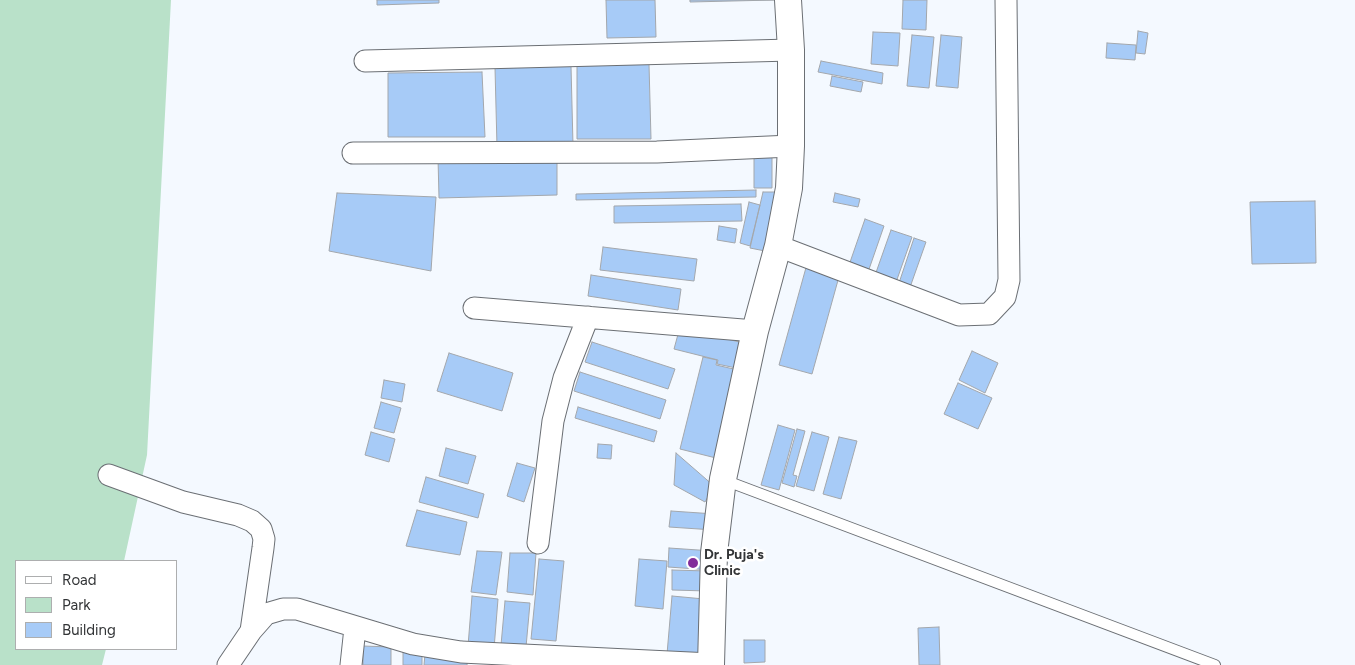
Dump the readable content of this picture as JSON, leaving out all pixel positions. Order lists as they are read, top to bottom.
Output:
{
  "places": ["Dr. Puja's Clinic"],
  "legend": ["Road", "Park", "Building"]
}
